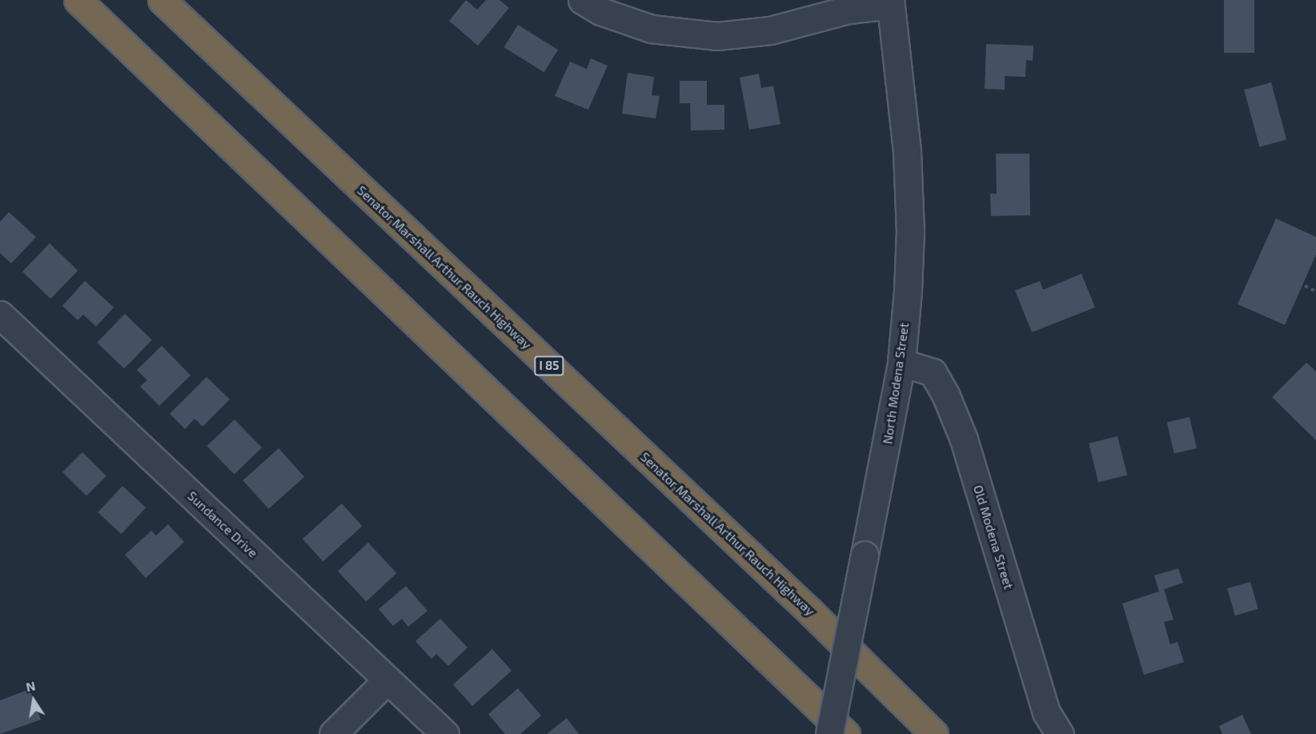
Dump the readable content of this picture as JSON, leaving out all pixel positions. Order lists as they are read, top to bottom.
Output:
{
  "streets": {
    "highway": ["Senator Marshall Arthur Rauch Highway", "I 85"],
    "street": ["North Modena Street", "Sundance Drive", "Old Modena Street"]
  },
  "crossings": [
    ["North Modena Street", "Old Modena Street"]
  ],
  "north": "top"
}
